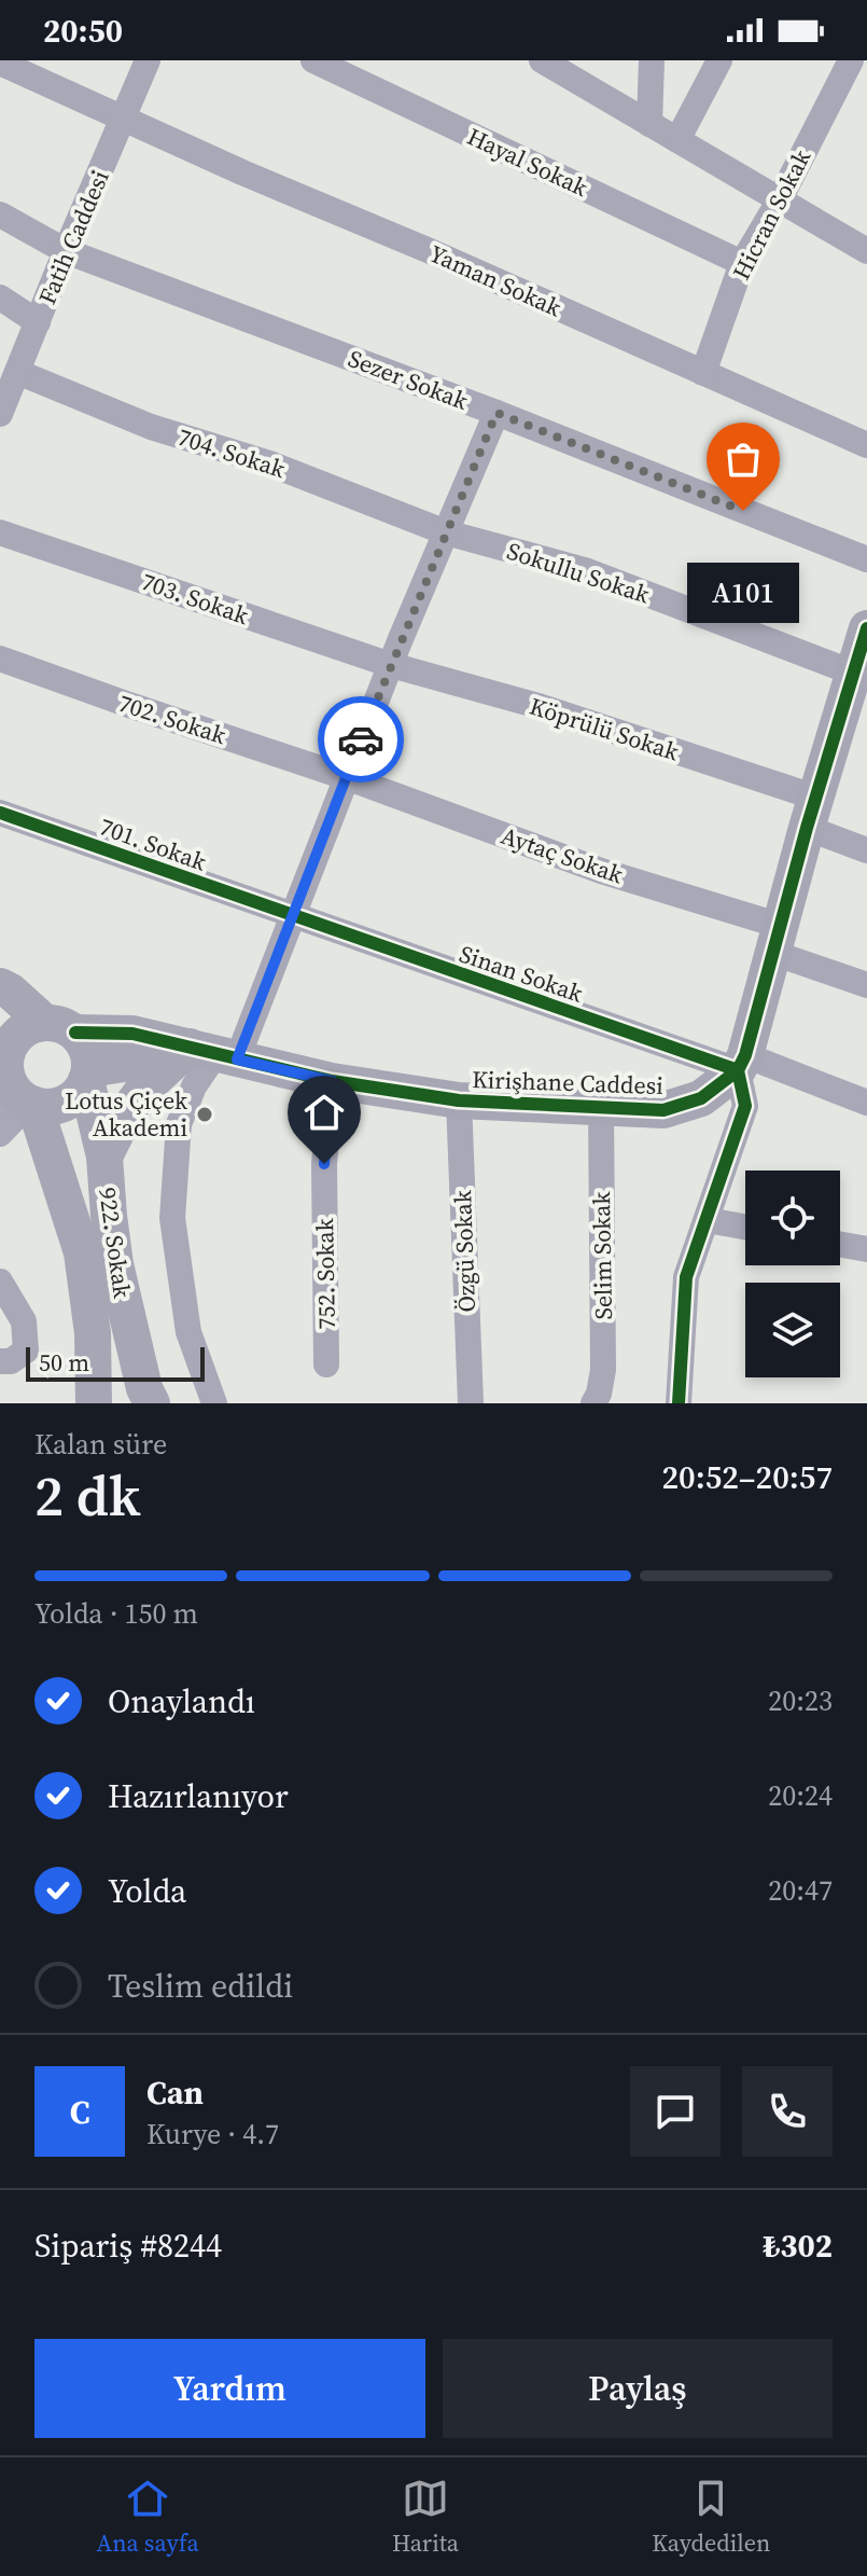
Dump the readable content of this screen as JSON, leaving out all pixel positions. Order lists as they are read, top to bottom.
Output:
{
  "streets": {
    "street": [
      "Hayal Sokak",
      "Hicran Sokak",
      "Fatih Caddesi",
      "Yaman Sokak",
      "Sezer Sokak",
      "704. Sokak",
      "Sokullu Sokak",
      "703. Sokak",
      "702. Sokak",
      "Köprülü Sokak",
      "701. Sokak",
      "Aytaç Sokak",
      "Sinan Sokak",
      "Kirişhane Caddesi",
      "922. Sokak",
      "Özgü Sokak",
      "Selim Sokak",
      "752. Sokak"
    ]
  },
  "crossings": [
    ["Hayal Sokak", "Hicran Sokak"],
    ["Hicran Sokak", "Yaman Sokak"],
    ["Fatih Caddesi", "Yaman Sokak"],
    ["Fatih Caddesi", "Sezer Sokak"],
    ["Fatih Caddesi", "704. Sokak"],
    ["704. Sokak", "Sokullu Sokak"],
    ["703. Sokak", "Köprülü Sokak"],
    ["702. Sokak", "Aytaç Sokak"],
    ["701. Sokak", "Sinan Sokak"],
    ["Sinan Sokak", "Kirişhane Caddesi"],
    ["Kirişhane Caddesi", "922. Sokak"],
    ["Kirişhane Caddesi", "Özgü Sokak"],
    ["Kirişhane Caddesi", "Selim Sokak"],
    ["Kirişhane Caddesi", "752. Sokak"]
  ],
  "places": ["A101", "Lotus Çiçek Akademi"],
  "scale_bar": "50 m",
  "page": {
    "status": "20:50",
    "bubble": "A101",
    "scale": "50 m",
    "heading": ["2 dk", "Kalan süre", "20:52–20:57"],
    "panel": [
      "Can",
      "Kurye · 4.7",
      "Sipariş #8244",
      "₺302"
    ],
    "bar": "Yolda · 150 m",
    "list": [
      ["Onaylandı", "20:23"],
      ["Hazırlanıyor", "20:24"],
      ["Yolda", "20:47"],
      "Teslim edildi"
    ],
    "round": "C",
    "buttons": ["Yardım", "Paylaş"],
    "tabs": ["Ana sayfa", "Harita", "Kaydedilen"]
  }
}
